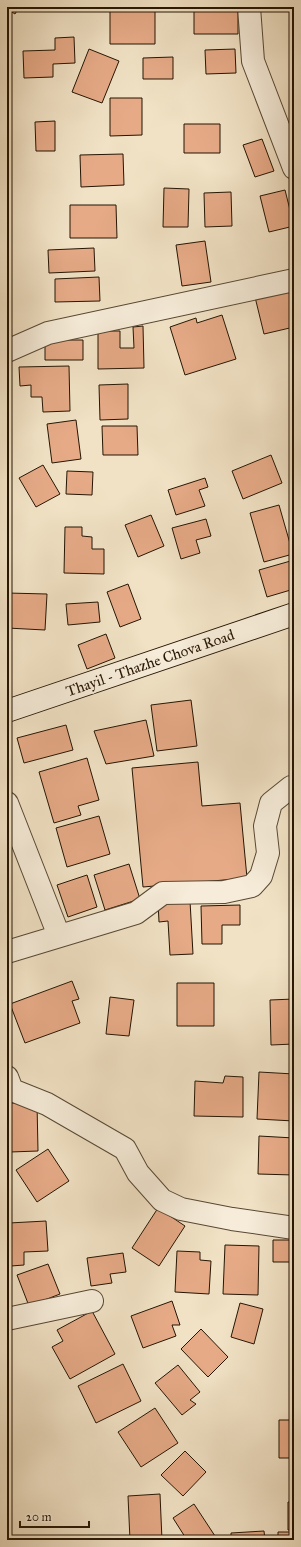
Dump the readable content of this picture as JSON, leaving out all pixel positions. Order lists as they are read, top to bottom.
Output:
{
  "streets": {
    "street": ["Thayil - Thazhe Chova Road"]
  },
  "scale_bar": "20 m"
}
